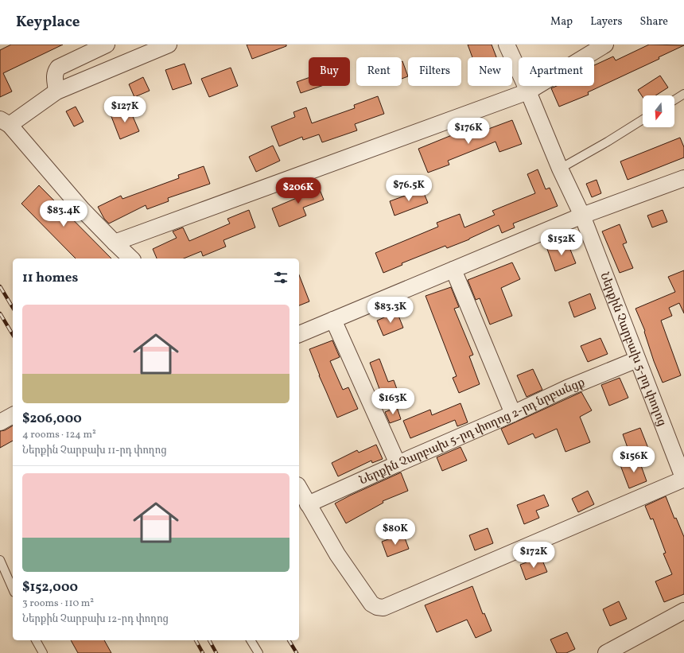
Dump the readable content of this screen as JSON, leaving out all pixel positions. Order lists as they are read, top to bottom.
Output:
{
  "streets": {
    "street": ["Ներքին Չարբախ 5-րդ փողոց", "Ներքին Չարբախ 5-րդ փողոց 2-րդ նրբանցք"]
  },
  "crossings": [
    ["Ներքին Չարբախ 5-րդ փողոց", "Ներքին Չարբախ 5-րդ փողոց 2-րդ նրբանցք"]
  ],
  "north": "bottom",
  "page": {
    "header": "Keyplace",
    "nav": ["Map", "Layers", "Share"],
    "chip": [
      "Buy",
      "Rent",
      "Filters",
      "New",
      "Apartment"
    ],
    "price": [
      "$127K",
      "$176K",
      "$76.5K",
      "$206K",
      "$83.4K",
      "$152K",
      "$83.3K",
      "$163K",
      "$156K",
      "$80K",
      "$172K"
    ],
    "heading": "11 homes",
    "list": [
      {
        "name": "$206,000",
        "note": "4 rooms · 124 m² · Ներքին Չարբախ 11-րդ փողոց"
      },
      {
        "name": "$152,000",
        "note": "3 rooms · 110 m² · Ներքին Չարբախ 12-րդ փողոց"
      }
    ]
  }
}
